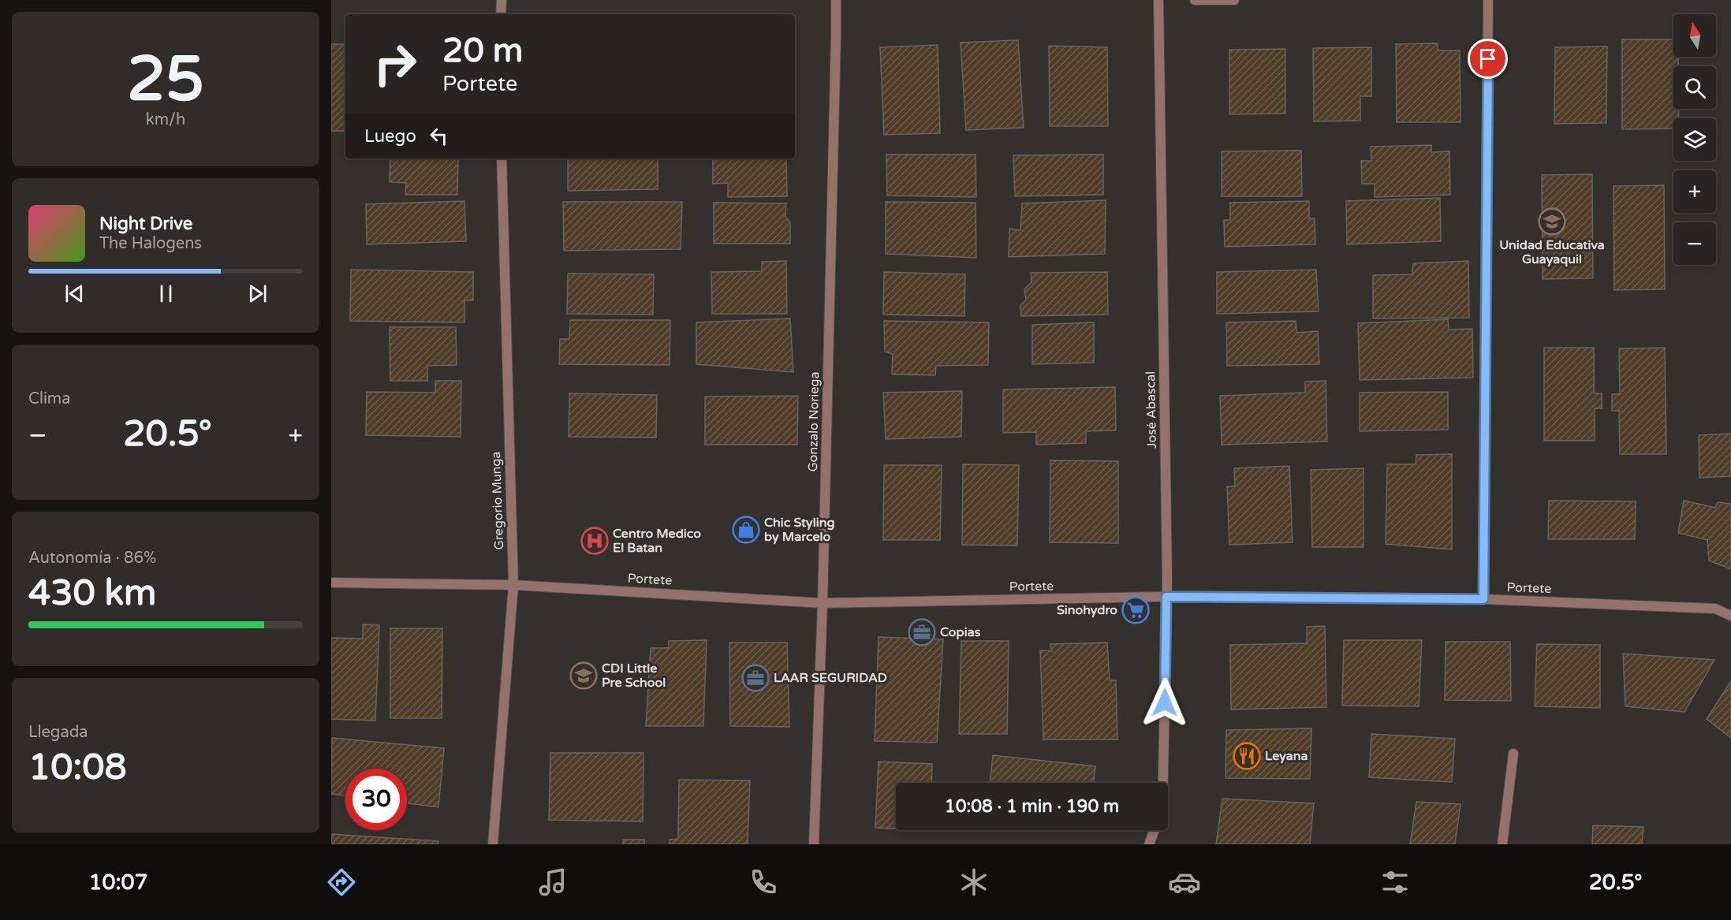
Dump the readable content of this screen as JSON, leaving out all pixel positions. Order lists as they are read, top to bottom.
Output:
{
  "streets": {
    "street": [
      "José Abascal",
      "Gonzalo Noriega",
      "Gregorio Munga",
      "Portete"
    ]
  },
  "crossings": [
    ["José Abascal", "Portete"],
    ["Gonzalo Noriega", "Portete"],
    ["Gregorio Munga", "Portete"]
  ],
  "places": {
    "school or university": ["Unidad Educativa Guayaquil", "CDI Little Pre School"],
    "shop": ["Chic Styling by Marcelo"],
    "hospital": ["Centro Medico El Batan"],
    "supermarket": ["Sinohydro"],
    "office": ["Copias", "LAAR SEGURIDAD"],
    "restaurant": ["Leyana"]
  },
  "north": "top",
  "page": {
    "tile": [
      ["25", "km/h"],
      "Clima",
      ["Autonomía · 86%", "430 km"],
      ["Llegada", "10:08"]
    ],
    "map_buttons": ["+", "−"],
    "turn": ["20 m", "Portete"],
    "then": "Luego",
    "song": ["Night Drive", "The Halogens"],
    "heat": ["−", "20.5°", "+"],
    "limit": "30",
    "trip": "10:08 · 1 min · 190 m",
    "tabs": ["10:07", "20.5°"]
  }
}
